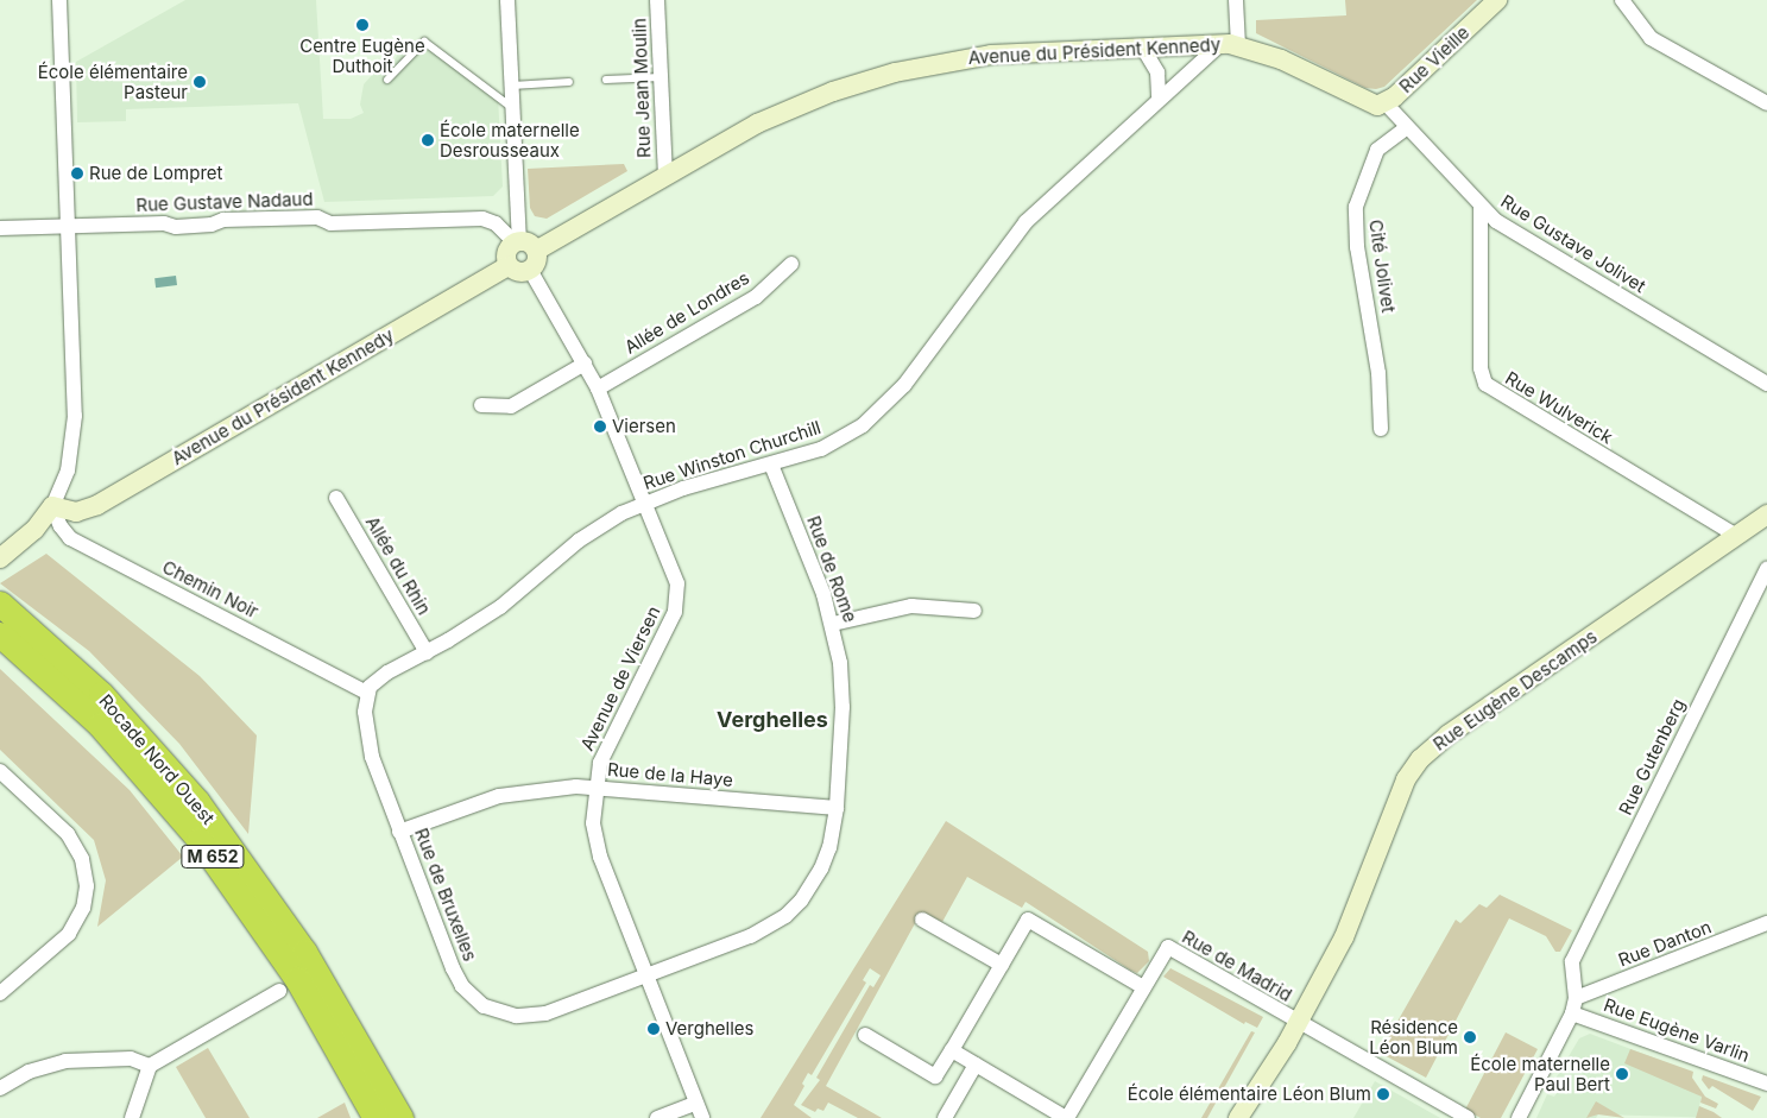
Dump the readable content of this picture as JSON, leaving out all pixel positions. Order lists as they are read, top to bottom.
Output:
{
  "streets": {
    "highway": ["Rocade Nord Ouest", "M 652"],
    "street": [
      "Avenue du Président Kennedy",
      "Rue Vieille",
      "Rue Jean Moulin",
      "Rue Gustave Nadaud",
      "Rue Gustave Jolivet",
      "Cité Jolivet",
      "Allée de Londres",
      "Rue Wulverick",
      "Rue Winston Churchill",
      "Allée du Rhin",
      "Rue de Rome",
      "Chemin Noir",
      "Avenue de Viersen",
      "Rue Eugène Descamps",
      "Rue Gutenberg",
      "Rue de la Haye",
      "Rue de Bruxelles",
      "Rue Danton",
      "Rue de Madrid",
      "Rue Eugène Varlin"
    ]
  },
  "crossings": [
    ["Avenue du Président Kennedy", "Rue Vieille"],
    ["Avenue du Président Kennedy", "Rue Jean Moulin"],
    ["Avenue du Président Kennedy", "Rue Gustave Nadaud"],
    ["Avenue du Président Kennedy", "Rue Winston Churchill"],
    ["Avenue du Président Kennedy", "Chemin Noir"],
    ["Avenue du Président Kennedy", "Avenue de Viersen"],
    ["Rue Vieille", "Rue Gustave Jolivet"],
    ["Rue Gustave Nadaud", "Avenue de Viersen"],
    ["Rue Gustave Jolivet", "Cité Jolivet"],
    ["Rue Gustave Jolivet", "Rue Wulverick"],
    ["Allée de Londres", "Avenue de Viersen"],
    ["Rue Wulverick", "Rue Eugène Descamps"],
    ["Rue Winston Churchill", "Allée du Rhin"],
    ["Rue Winston Churchill", "Rue de Rome"],
    ["Rue Winston Churchill", "Avenue de Viersen"],
    ["Rue de Rome", "Avenue de Viersen"],
    ["Rue de Rome", "Rue de la Haye"],
    ["Rue de Rome", "Rue de Bruxelles"],
    ["Chemin Noir", "Rue de Bruxelles"],
    ["Avenue de Viersen", "Rue de la Haye"],
    ["Avenue de Viersen", "Rue de Bruxelles"],
    ["Rue Eugène Descamps", "Rue de Madrid"],
    ["Rue Gutenberg", "Rue Danton"],
    ["Rue de la Haye", "Rue de Bruxelles"]
  ],
  "districts": ["Verghelles"],
  "places": [
    "Centre Eugène Duthoit",
    "École élémentaire Pasteur",
    "École maternelle Desrousseaux",
    "Rue de Lompret",
    "Viersen",
    "Verghelles",
    "Résidence Léon Blum",
    "École maternelle Paul Bert",
    "École élémentaire Léon Blum"
  ]
}
